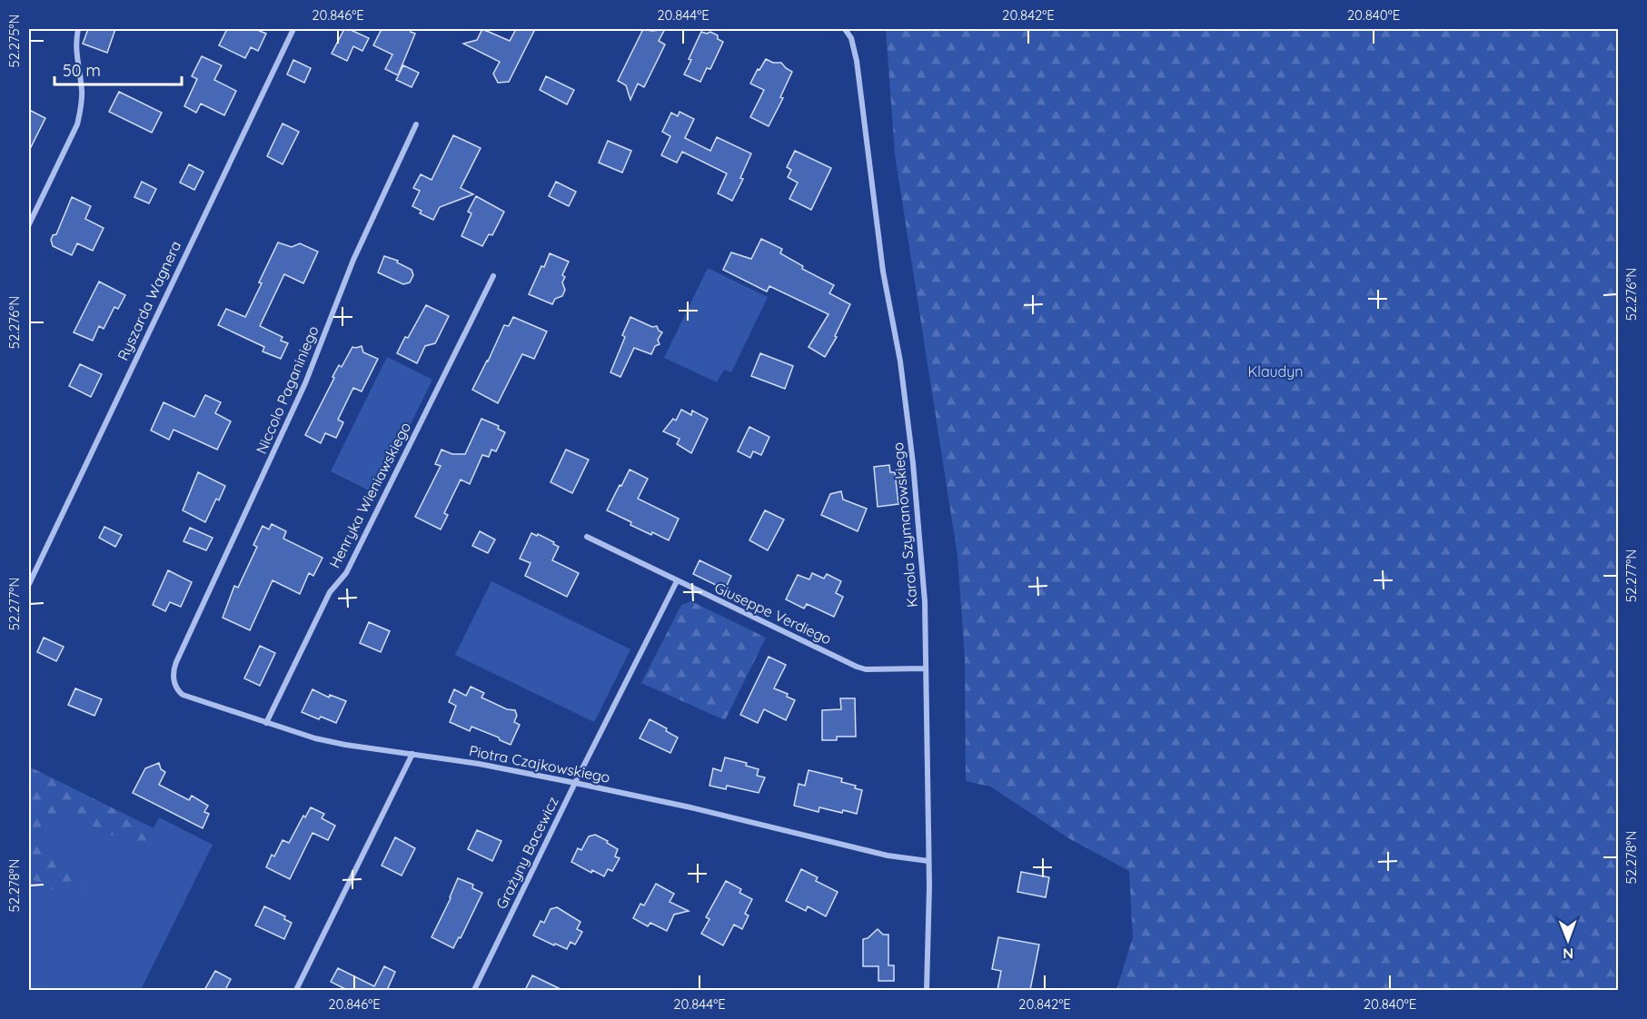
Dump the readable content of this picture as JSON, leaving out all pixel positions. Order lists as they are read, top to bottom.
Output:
{
  "streets": {
    "street": [
      "Ryszarda Wagnera",
      "Niccolo Paganiniego",
      "Henryka Wieniawskiego",
      "Karola Szymanowskiego",
      "Giuseppe Verdiego",
      "Piotra Czajkowskiego",
      "Grażyny Bacewicz"
    ]
  },
  "crossings": [
    ["Niccolo Paganiniego", "Piotra Czajkowskiego"],
    ["Henryka Wieniawskiego", "Piotra Czajkowskiego"],
    ["Karola Szymanowskiego", "Giuseppe Verdiego"],
    ["Karola Szymanowskiego", "Piotra Czajkowskiego"],
    ["Giuseppe Verdiego", "Grażyny Bacewicz"],
    ["Piotra Czajkowskiego", "Grażyny Bacewicz"]
  ],
  "parks": ["Klaudyn"],
  "scale_bar": "50 m",
  "north": "bottom",
  "coordinates": [
    "20.846°E",
    "20.844°E",
    "20.842°E",
    "20.840°E",
    "52.275°N",
    "52.276°N",
    "52.277°N",
    "52.278°N"
  ]
}
